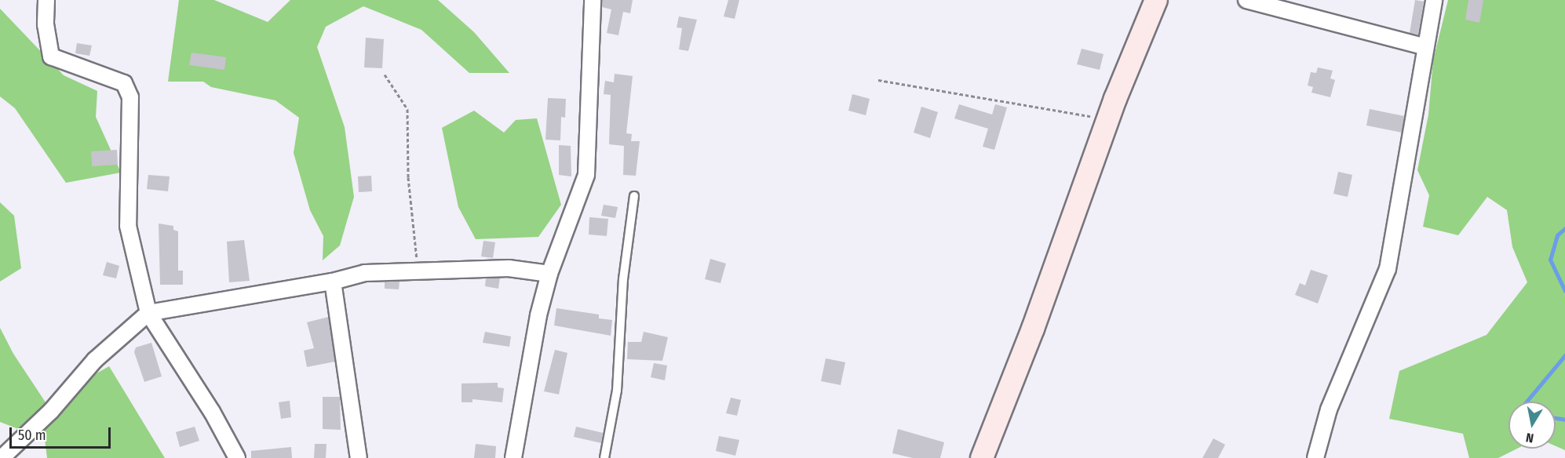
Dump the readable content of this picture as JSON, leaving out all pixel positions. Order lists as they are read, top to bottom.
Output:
{
  "scale_bar": "50 m",
  "north": "bottom"
}
